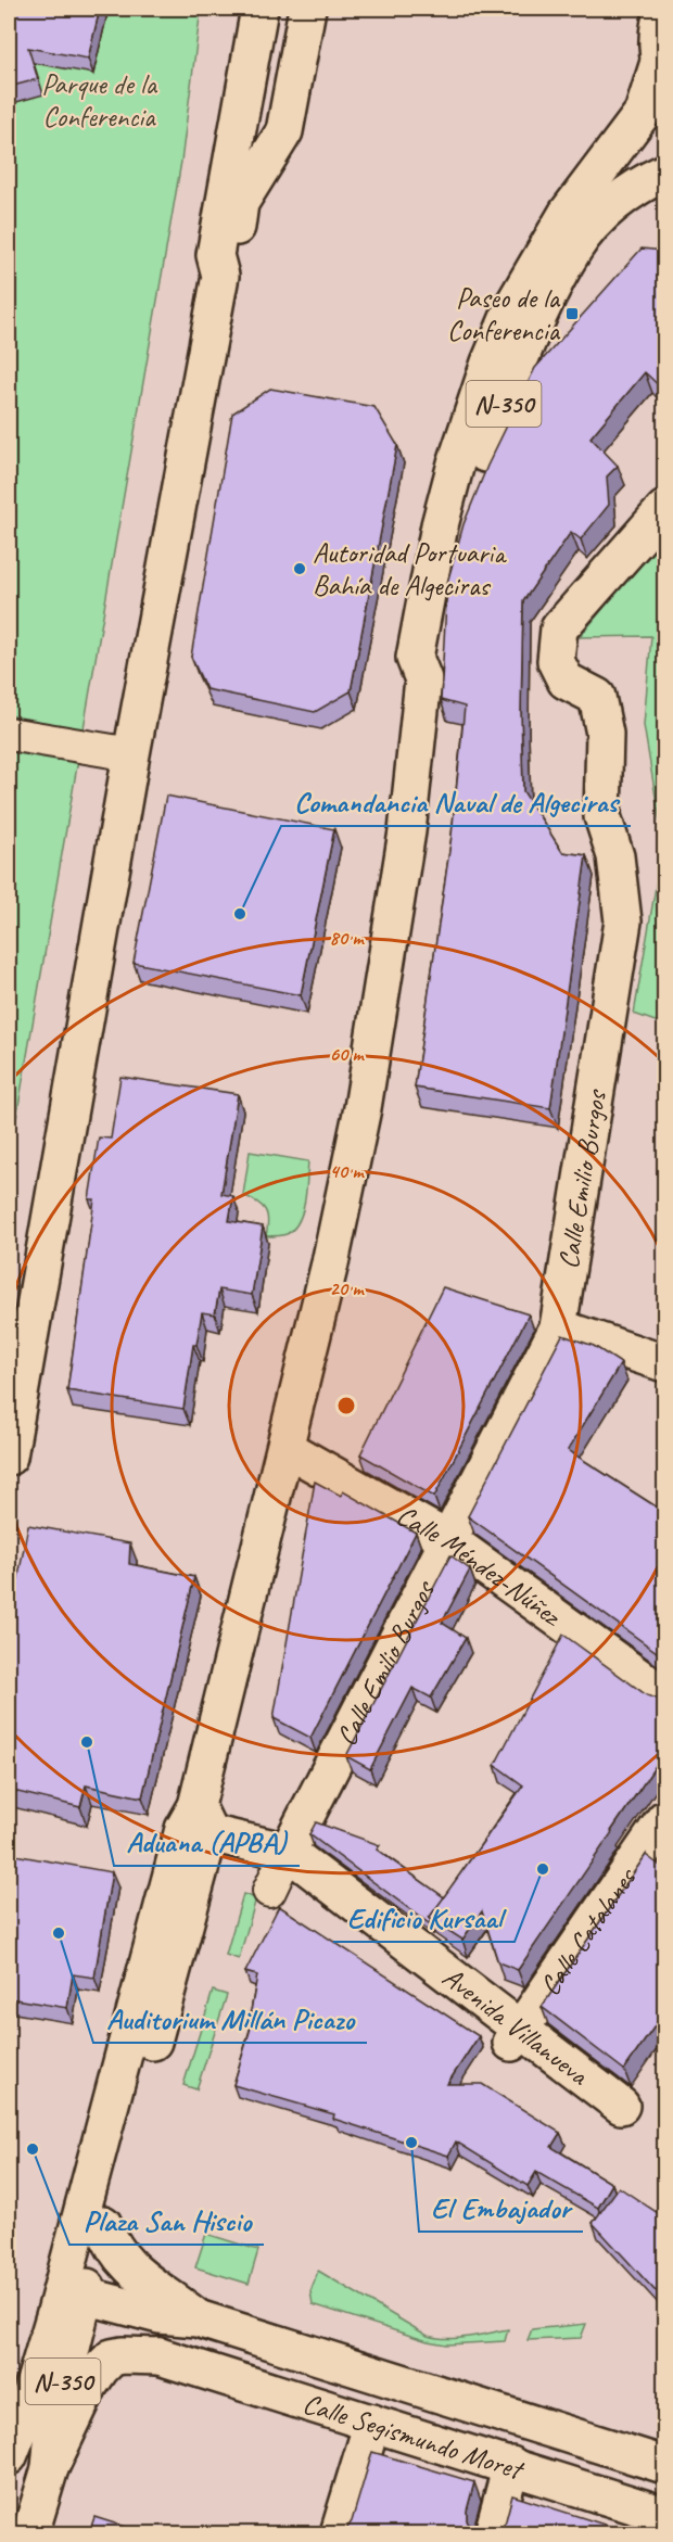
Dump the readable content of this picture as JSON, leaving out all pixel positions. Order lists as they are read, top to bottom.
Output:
{
  "streets": {
    "main road": [
      "N-350",
      "Calle Emilio Burgos",
      "Calle Méndez-Núñez",
      "Calle Catalanes",
      "Avenida Villanueva",
      "Calle Segismundo Moret"
    ]
  },
  "crossings": [
    ["N-350", "Calle Méndez-Núñez"],
    ["N-350", "Avenida Villanueva"],
    ["N-350", "Calle Segismundo Moret"],
    ["Calle Emilio Burgos", "Calle Méndez-Núñez"],
    ["Calle Emilio Burgos", "Avenida Villanueva"],
    ["Calle Catalanes", "Avenida Villanueva"]
  ],
  "parks": ["Parque de la Conferencia"],
  "places": {
    "transit": ["Paseo de la Conferencia"],
    "other": [
      "Autoridad Portuaria Bahía de Algeciras",
      "Comandancia Naval de Algeciras",
      "Aduana (APBA)",
      "Edificio Kursaal",
      "Auditorium Millán Picazo",
      "El Embajador",
      "Plaza San Hiscio"
    ]
  },
  "rings": [
    "80 m",
    "60 m",
    "40 m",
    "20 m"
  ]
}
